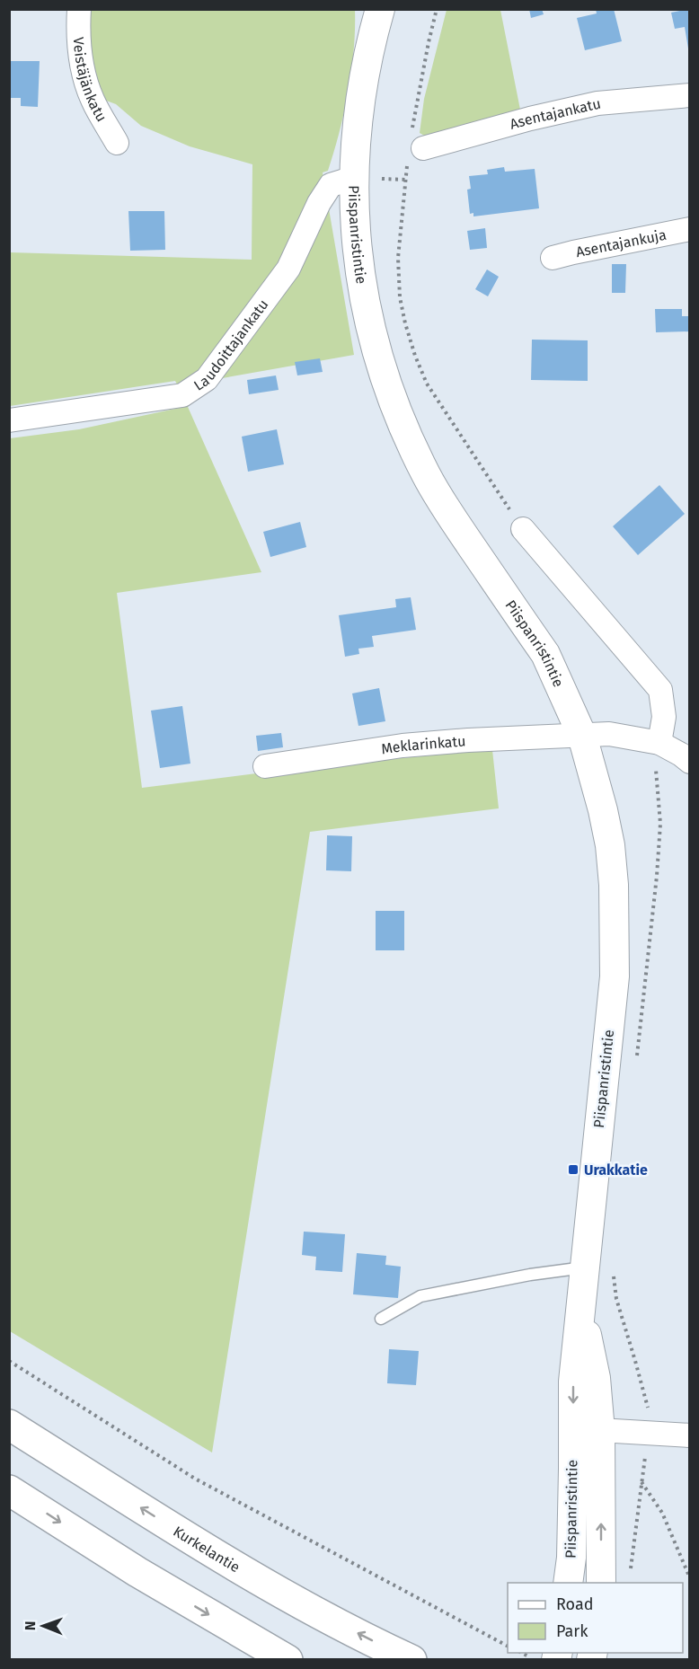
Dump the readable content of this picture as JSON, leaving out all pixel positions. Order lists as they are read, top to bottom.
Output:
{
  "streets": {
    "highway": ["Kurkelantie"],
    "street": [
      "Veistäjänkatu",
      "Asentajankatu",
      "Piispanristintie",
      "Asentajankuja",
      "Laudoittajankatu",
      "Meklarinkatu"
    ]
  },
  "crossings": [
    ["Piispanristintie", "Laudoittajankatu"],
    ["Piispanristintie", "Meklarinkatu"]
  ],
  "places": {
    "transit": ["Urakkatie"]
  },
  "legend": ["Road", "Park"],
  "north": "left"
}
